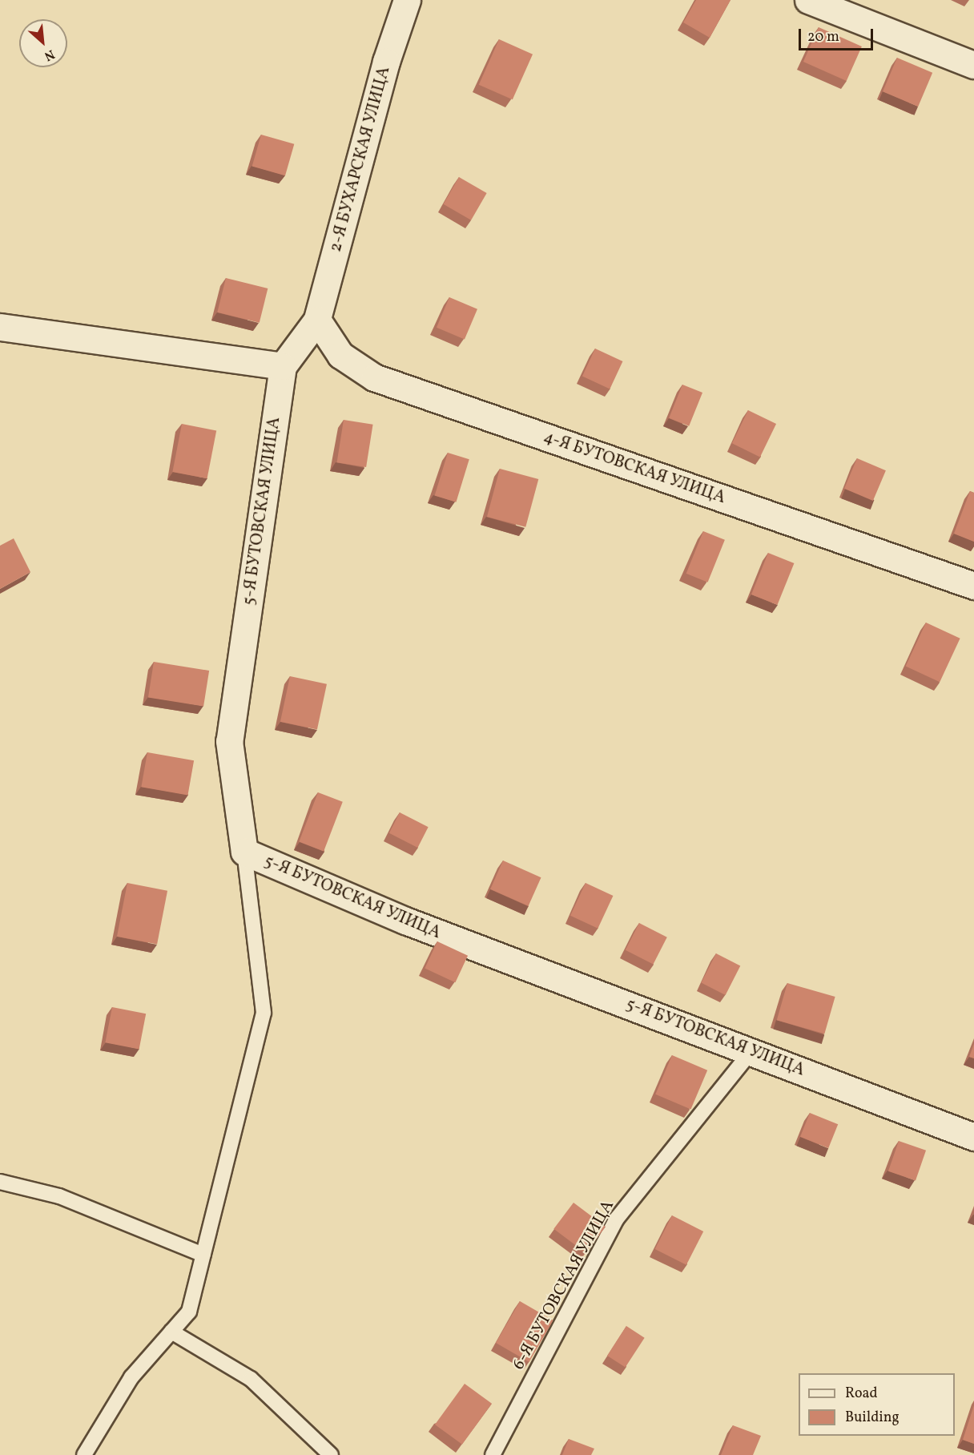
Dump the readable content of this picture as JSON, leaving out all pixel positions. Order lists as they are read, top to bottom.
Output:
{
  "streets": {
    "street": ["2-Я БУХАРСКАЯ УЛИЦА", "4-Я БУТОВСКАЯ УЛИЦА", "5-Я БУТОВСКАЯ УЛИЦА"],
    "lane": ["6-Я БУТОВСКАЯ УЛИЦА"]
  },
  "crossings": [
    ["2-Я БУХАРСКАЯ УЛИЦА", "4-Я БУТОВСКАЯ УЛИЦА"],
    ["2-Я БУХАРСКАЯ УЛИЦА", "5-Я БУТОВСКАЯ УЛИЦА"],
    ["4-Я БУТОВСКАЯ УЛИЦА", "5-Я БУТОВСКАЯ УЛИЦА"],
    ["5-Я БУТОВСКАЯ УЛИЦА", "6-Я БУТОВСКАЯ УЛИЦА"]
  ],
  "legend": ["Road", "Building"],
  "scale_bar": "20 m",
  "north": "bottom right"
}
